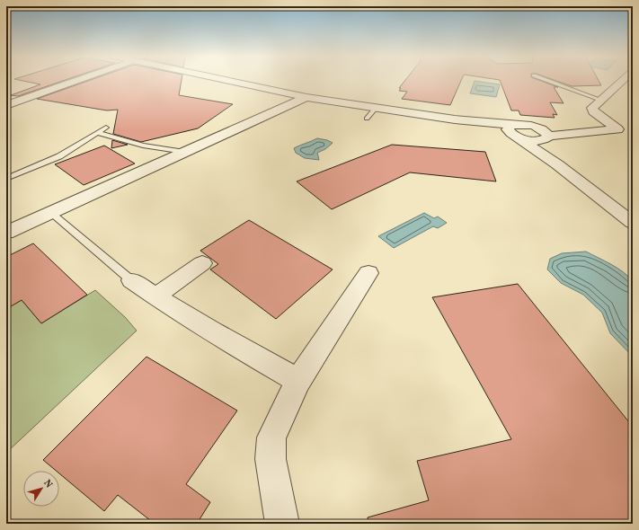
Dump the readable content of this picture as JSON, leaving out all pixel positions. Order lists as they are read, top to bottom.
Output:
{
  "north": "top right"
}
